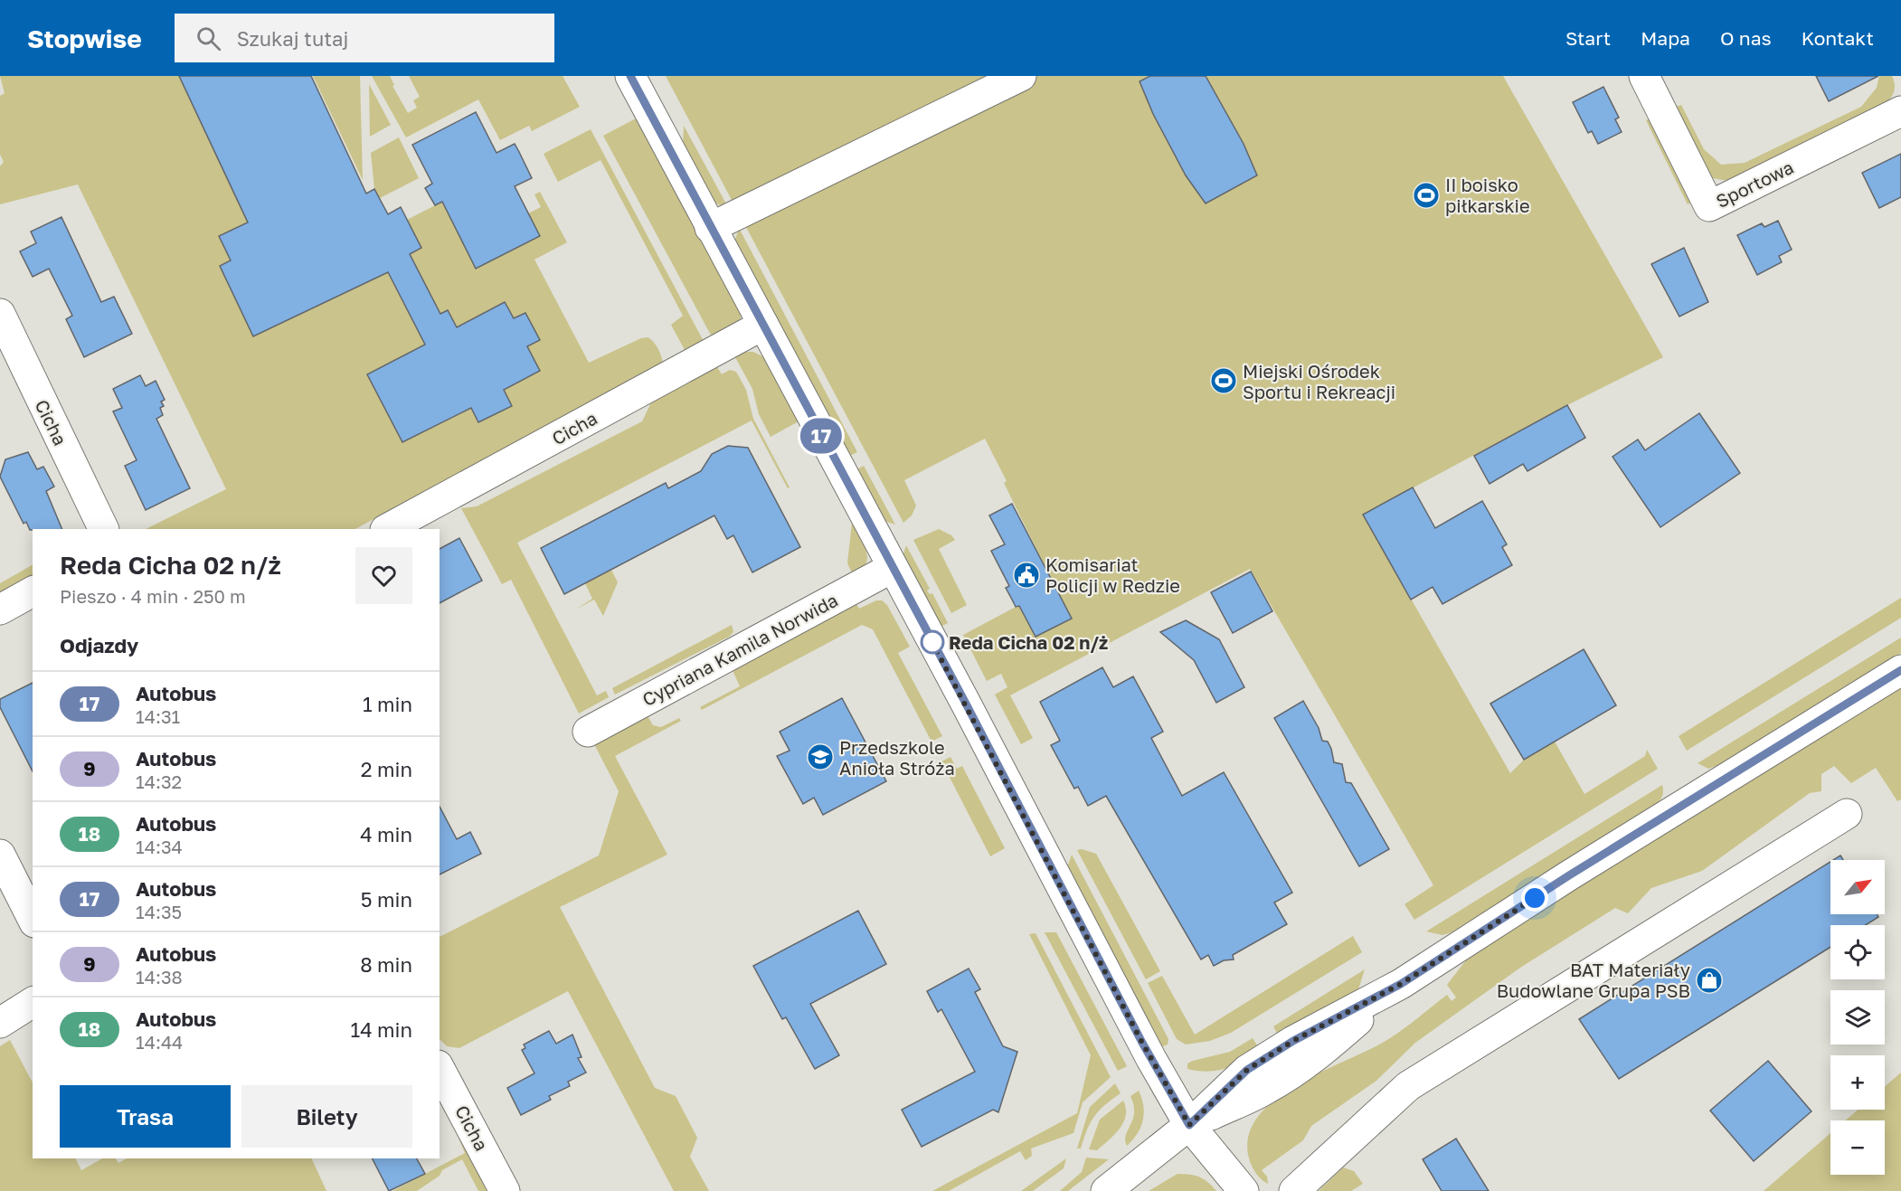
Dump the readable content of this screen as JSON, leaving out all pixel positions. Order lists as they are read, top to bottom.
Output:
{
  "streets": {
    "street": ["Sportowa", "Cicha", "Cypriana Kamila Norwida"]
  },
  "places": {
    "sports": ["II boisko piłkarskie", "Miejski Ośrodek Sportu i Rekreacji"],
    "public building": ["Komisariat Policji w Redzie"],
    "other": ["Reda Cicha 02 n/ż"],
    "school or university": ["Przedszkole Anioła Stróża"],
    "shop": ["BAT Materiały Budowlane Grupa PSB"]
  },
  "lines": ["bus line 17"],
  "north": "top right",
  "page": {
    "header": "Stopwise",
    "search": "Szukaj tutaj",
    "nav": [
      "Start",
      "Mapa",
      "O nas",
      "Kontakt"
    ],
    "on_map": "17",
    "heading": [
      ["Reda Cicha 02 n/ż", "Pieszo · 4 min · 250 m"],
      "Odjazdy"
    ],
    "list": [
      {
        "mark": "17",
        "name": "Autobus",
        "note": "14:31",
        "value": "1 min"
      },
      {
        "mark": "9",
        "name": "Autobus",
        "note": "14:32",
        "value": "2 min"
      },
      {
        "mark": "18",
        "name": "Autobus",
        "note": "14:34",
        "value": "4 min"
      },
      {
        "mark": "17",
        "name": "Autobus",
        "note": "14:35",
        "value": "5 min"
      },
      {
        "mark": "9",
        "name": "Autobus",
        "note": "14:38",
        "value": "8 min"
      },
      {
        "mark": "18",
        "name": "Autobus",
        "note": "14:44",
        "value": "14 min"
      }
    ],
    "map_buttons": ["+", "−"],
    "buttons": ["Trasa", "Bilety"]
  }
}
